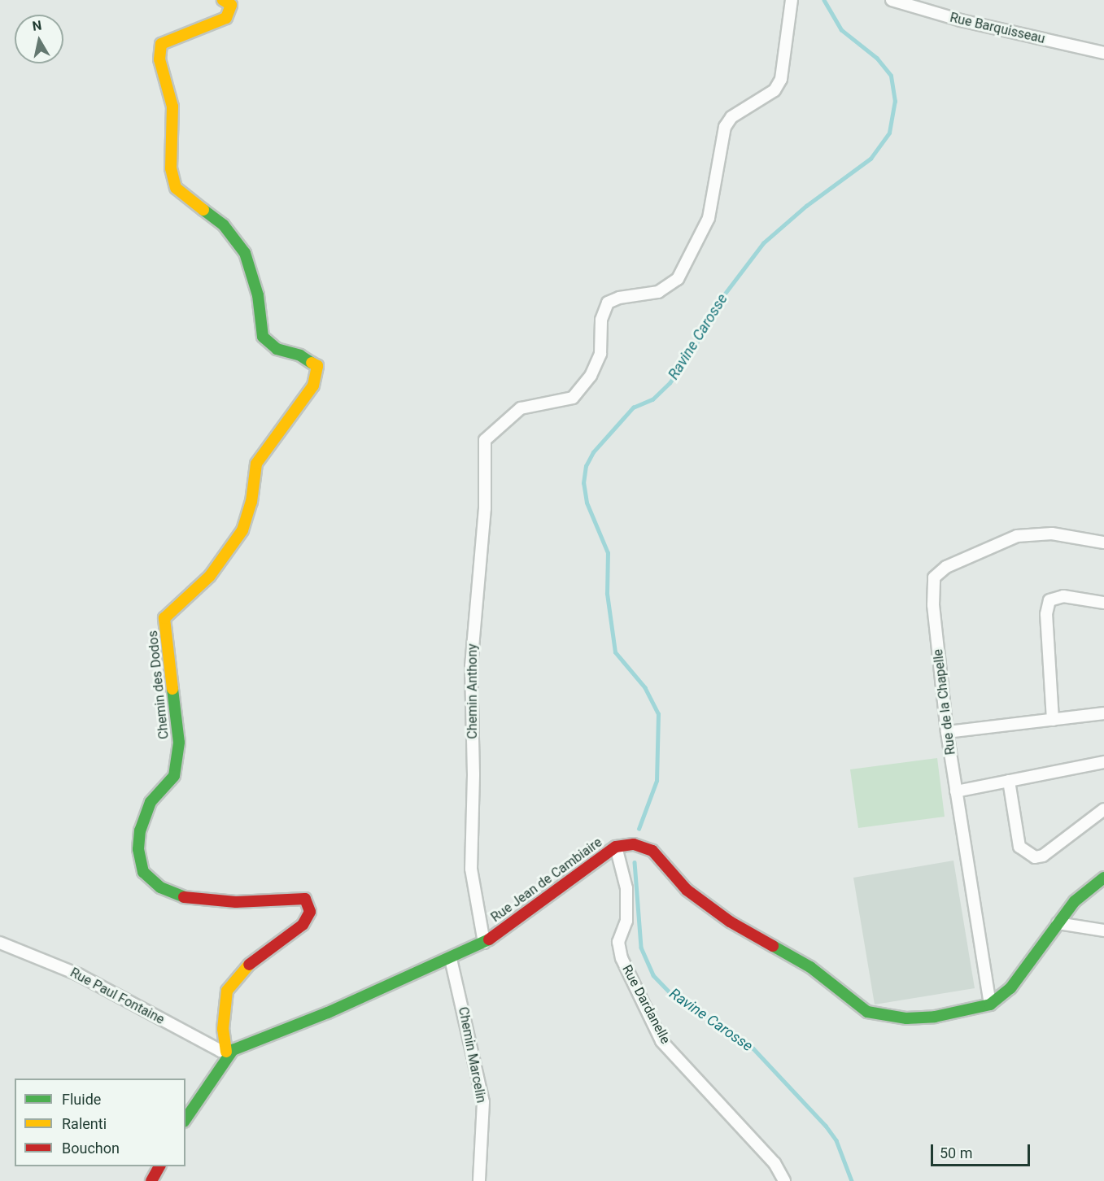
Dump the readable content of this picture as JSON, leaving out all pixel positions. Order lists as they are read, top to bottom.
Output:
{
  "streets": {
    "street": [
      "Rue Barquisseau",
      "Chemin des Dodos",
      "Chemin Anthony",
      "Rue de la Chapelle",
      "Rue Jean de Cambiaire",
      "Rue Paul Fontaine",
      "Rue Dardanelle",
      "Chemin Marcelin"
    ]
  },
  "crossings": [
    ["Chemin des Dodos", "Rue Jean de Cambiaire"],
    ["Chemin des Dodos", "Rue Paul Fontaine"],
    ["Chemin Anthony", "Rue Jean de Cambiaire"],
    ["Rue de la Chapelle", "Rue Jean de Cambiaire"],
    ["Rue Jean de Cambiaire", "Rue Paul Fontaine"],
    ["Rue Jean de Cambiaire", "Rue Dardanelle"],
    ["Rue Jean de Cambiaire", "Chemin Marcelin"]
  ],
  "water": ["Ravine Carosse"],
  "legend": ["Fluide", "Ralenti", "Bouchon"],
  "scale_bar": "50 m",
  "north": "top"
}
